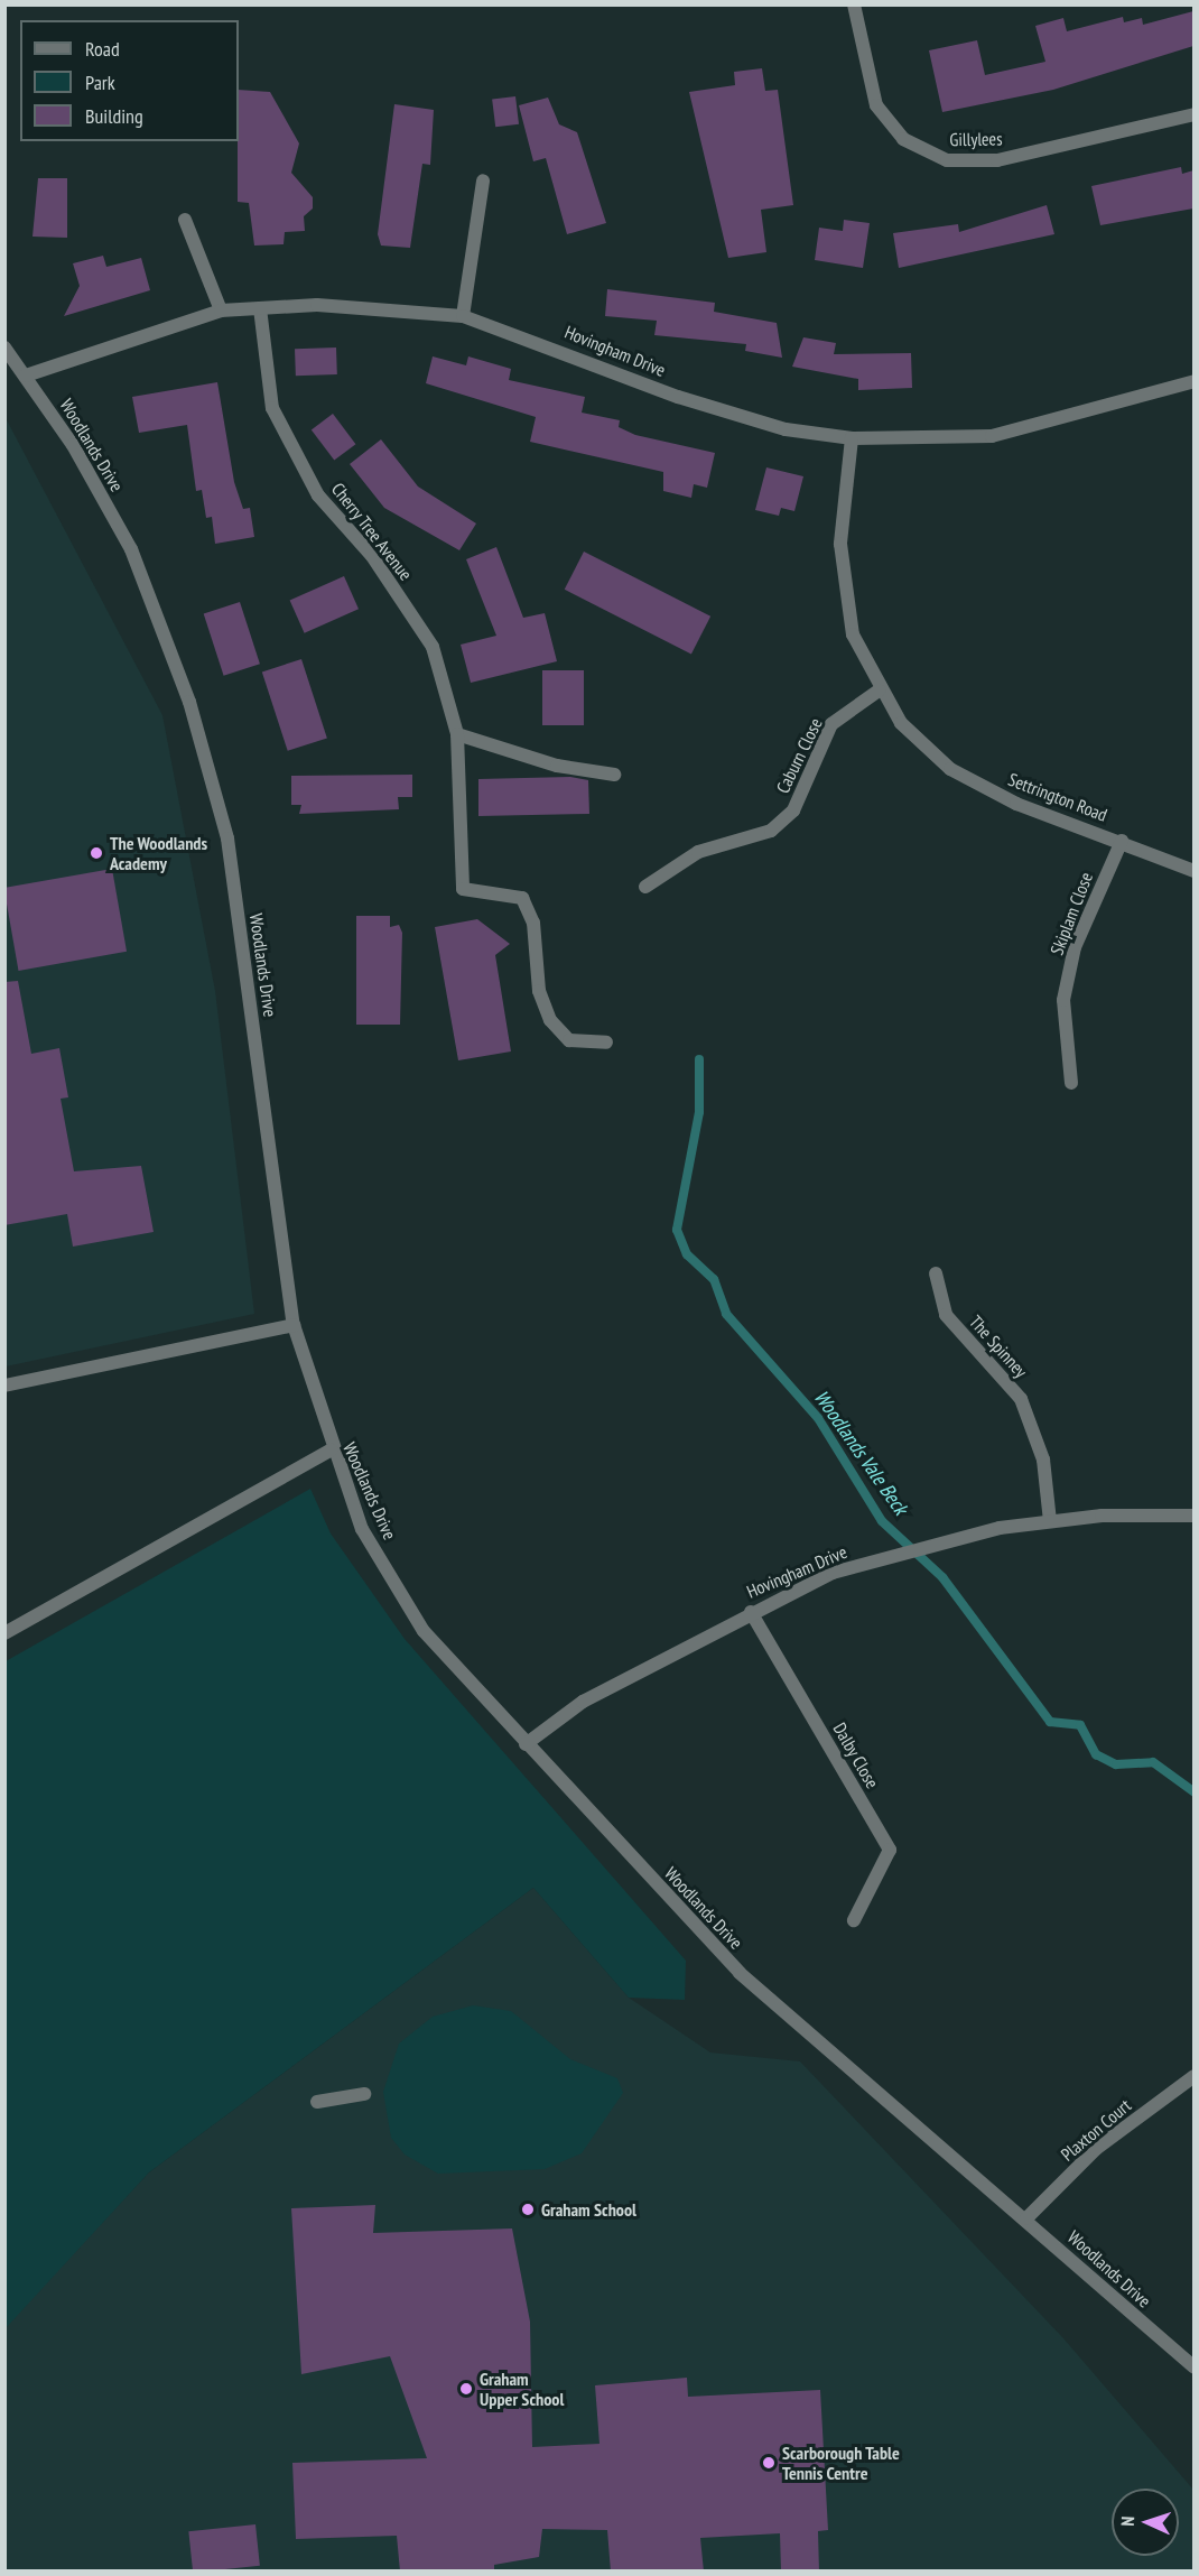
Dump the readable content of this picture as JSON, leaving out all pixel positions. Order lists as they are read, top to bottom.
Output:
{
  "streets": {
    "street": [
      "Gillylees",
      "Hovingham Drive",
      "Woodlands Drive",
      "Cherry Tree Avenue",
      "Caburn Close",
      "Settrington Road",
      "Skiplam Close",
      "The Spinney",
      "Dalby Close",
      "Plaxton Court"
    ]
  },
  "crossings": [
    ["Hovingham Drive", "Woodlands Drive"],
    ["Hovingham Drive", "Cherry Tree Avenue"],
    ["Hovingham Drive", "Settrington Road"],
    ["Hovingham Drive", "The Spinney"],
    ["Hovingham Drive", "Dalby Close"],
    ["Woodlands Drive", "Plaxton Court"],
    ["Caburn Close", "Settrington Road"],
    ["Settrington Road", "Skiplam Close"]
  ],
  "water": ["Woodlands Vale Beck"],
  "places": [
    "The Woodlands Academy",
    "Graham School",
    "Graham Upper School",
    "Scarborough Table Tennis Centre"
  ],
  "legend": ["Road", "Park", "Building"],
  "north": "left"
}
